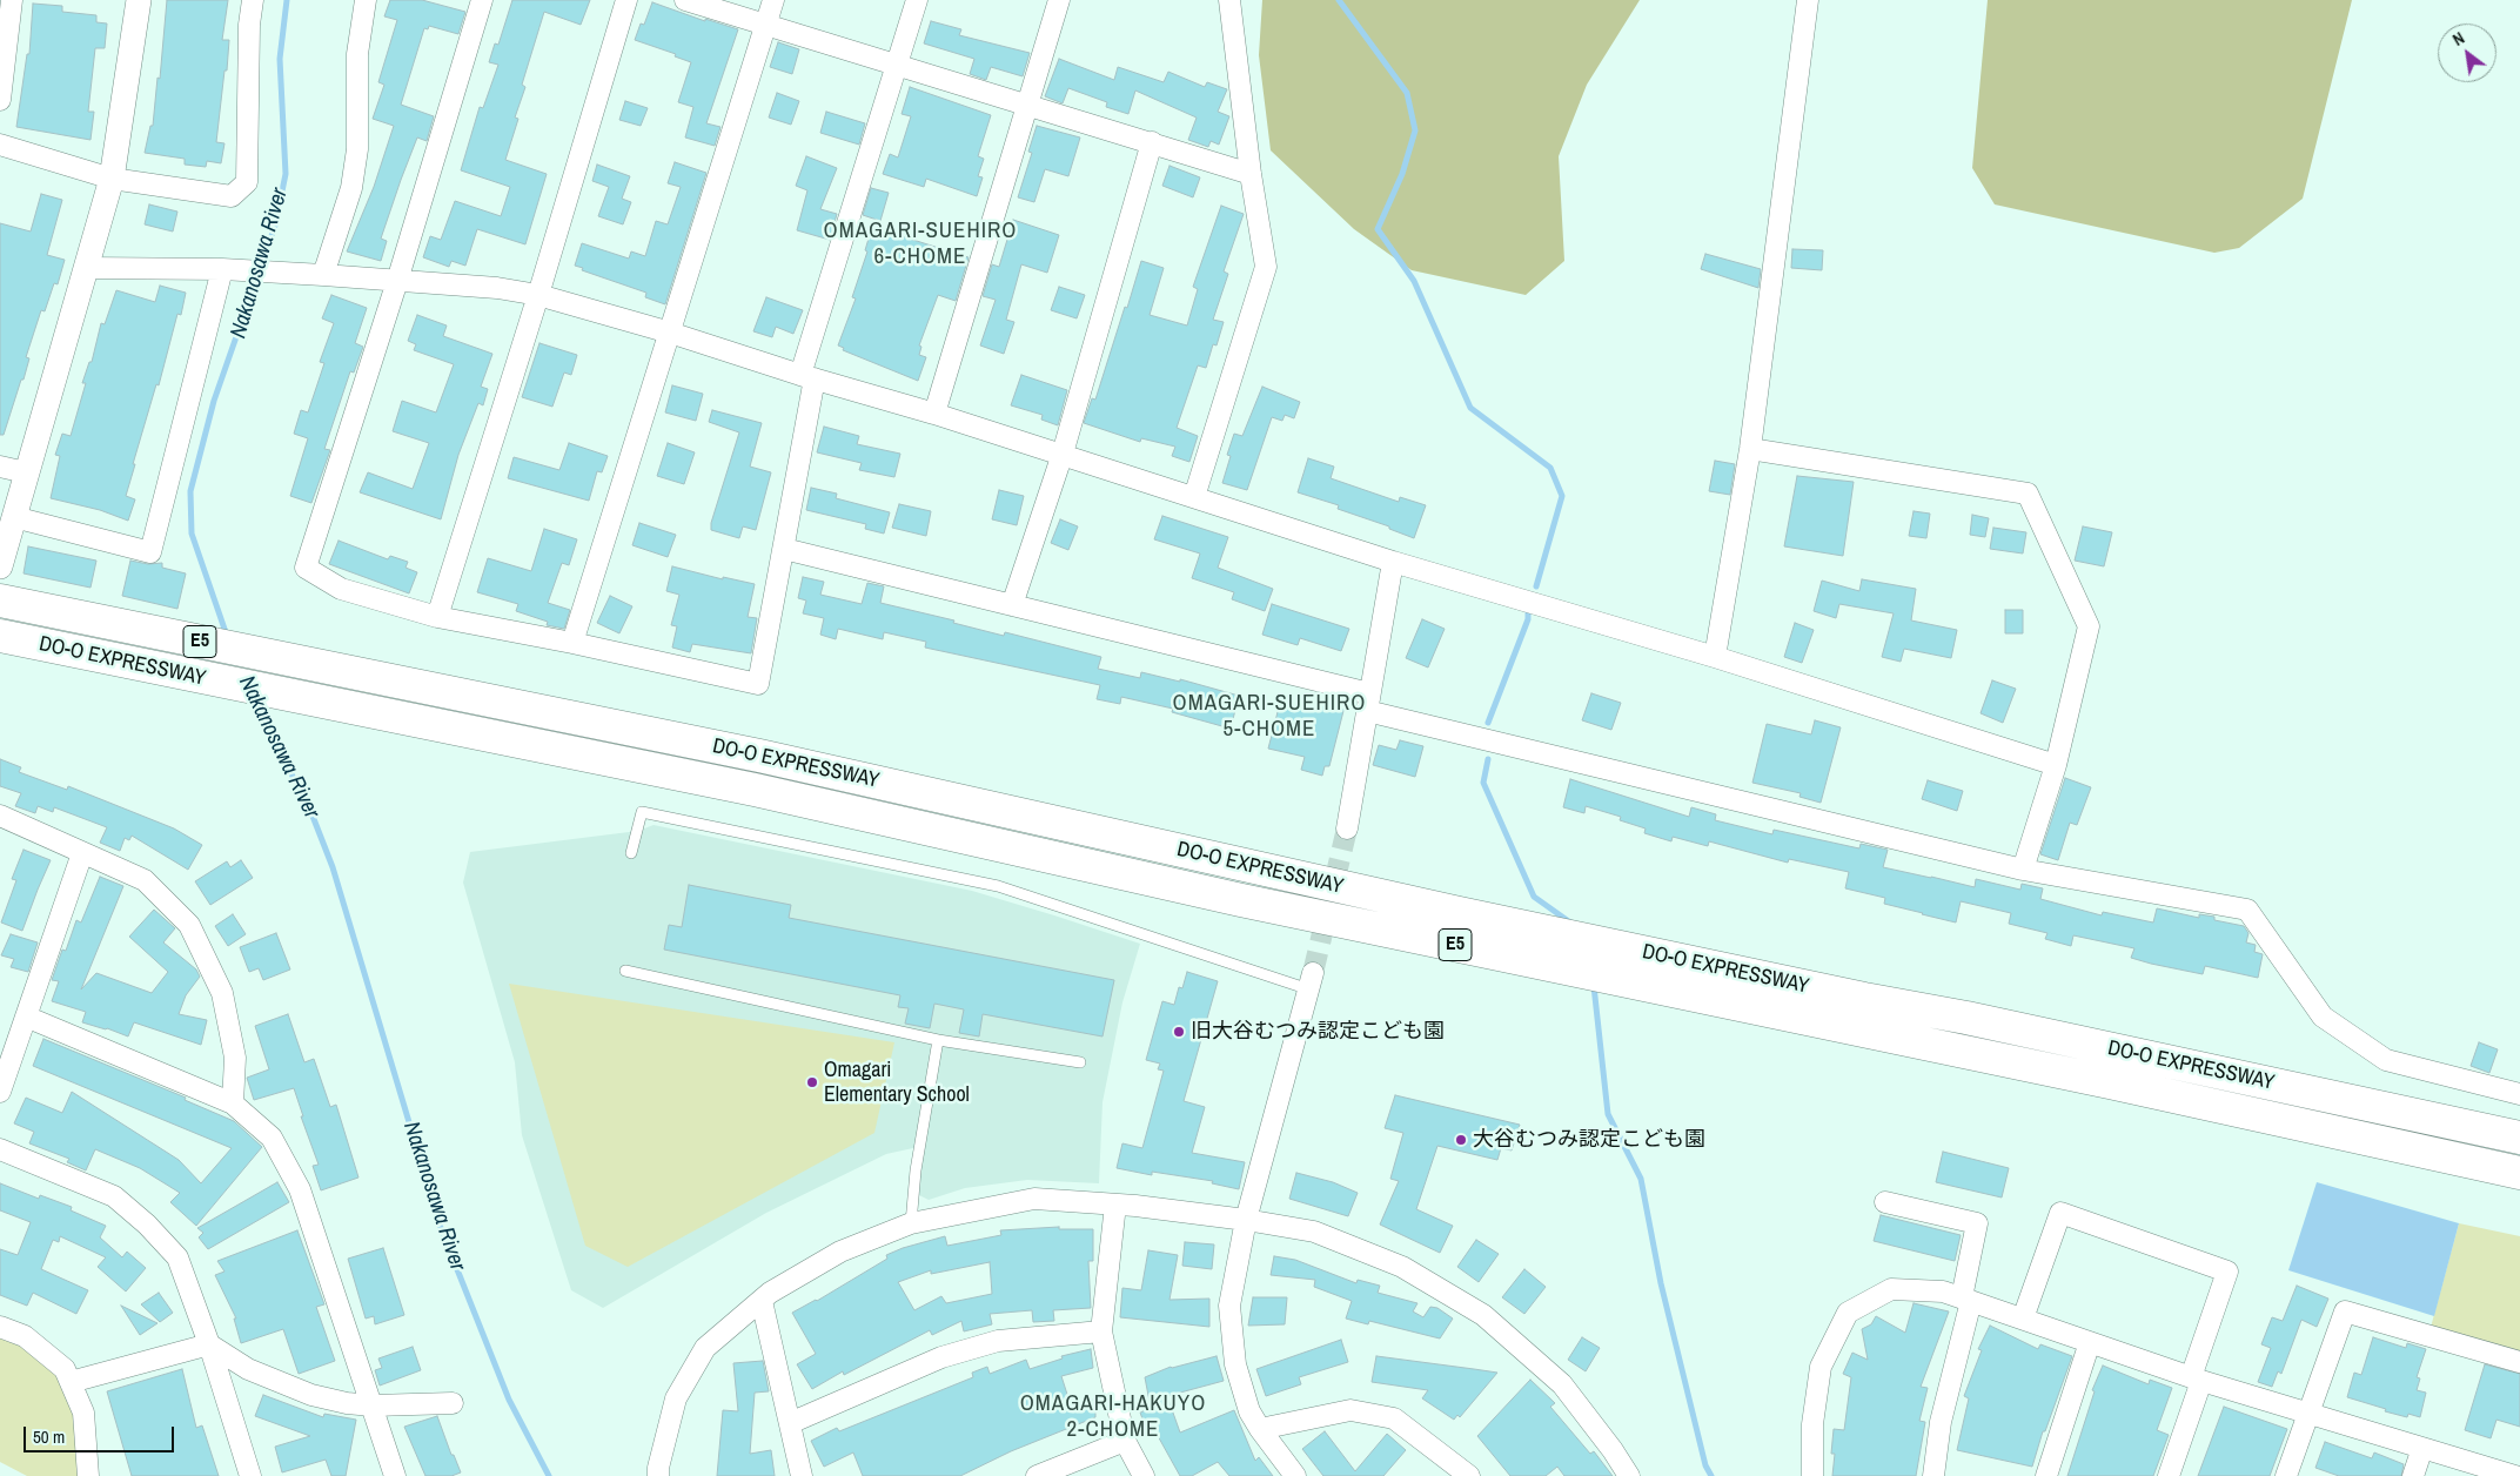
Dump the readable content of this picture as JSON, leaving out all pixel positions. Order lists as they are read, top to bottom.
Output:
{
  "streets": {
    "highway": ["E5", "DO-O EXPRESSWAY"]
  },
  "districts": ["OMAGARI-SUEHIRO 6-CHOME", "OMAGARI-SUEHIRO 5-CHOME", "OMAGARI-HAKUYO 2-CHOME"],
  "water": ["Nakanosawa River"],
  "places": ["旧大谷むつみ認定こども園", "Omagari Elementary School", "大谷むつみ認定こども園"],
  "scale_bar": "50 m",
  "north": "top left"
}
